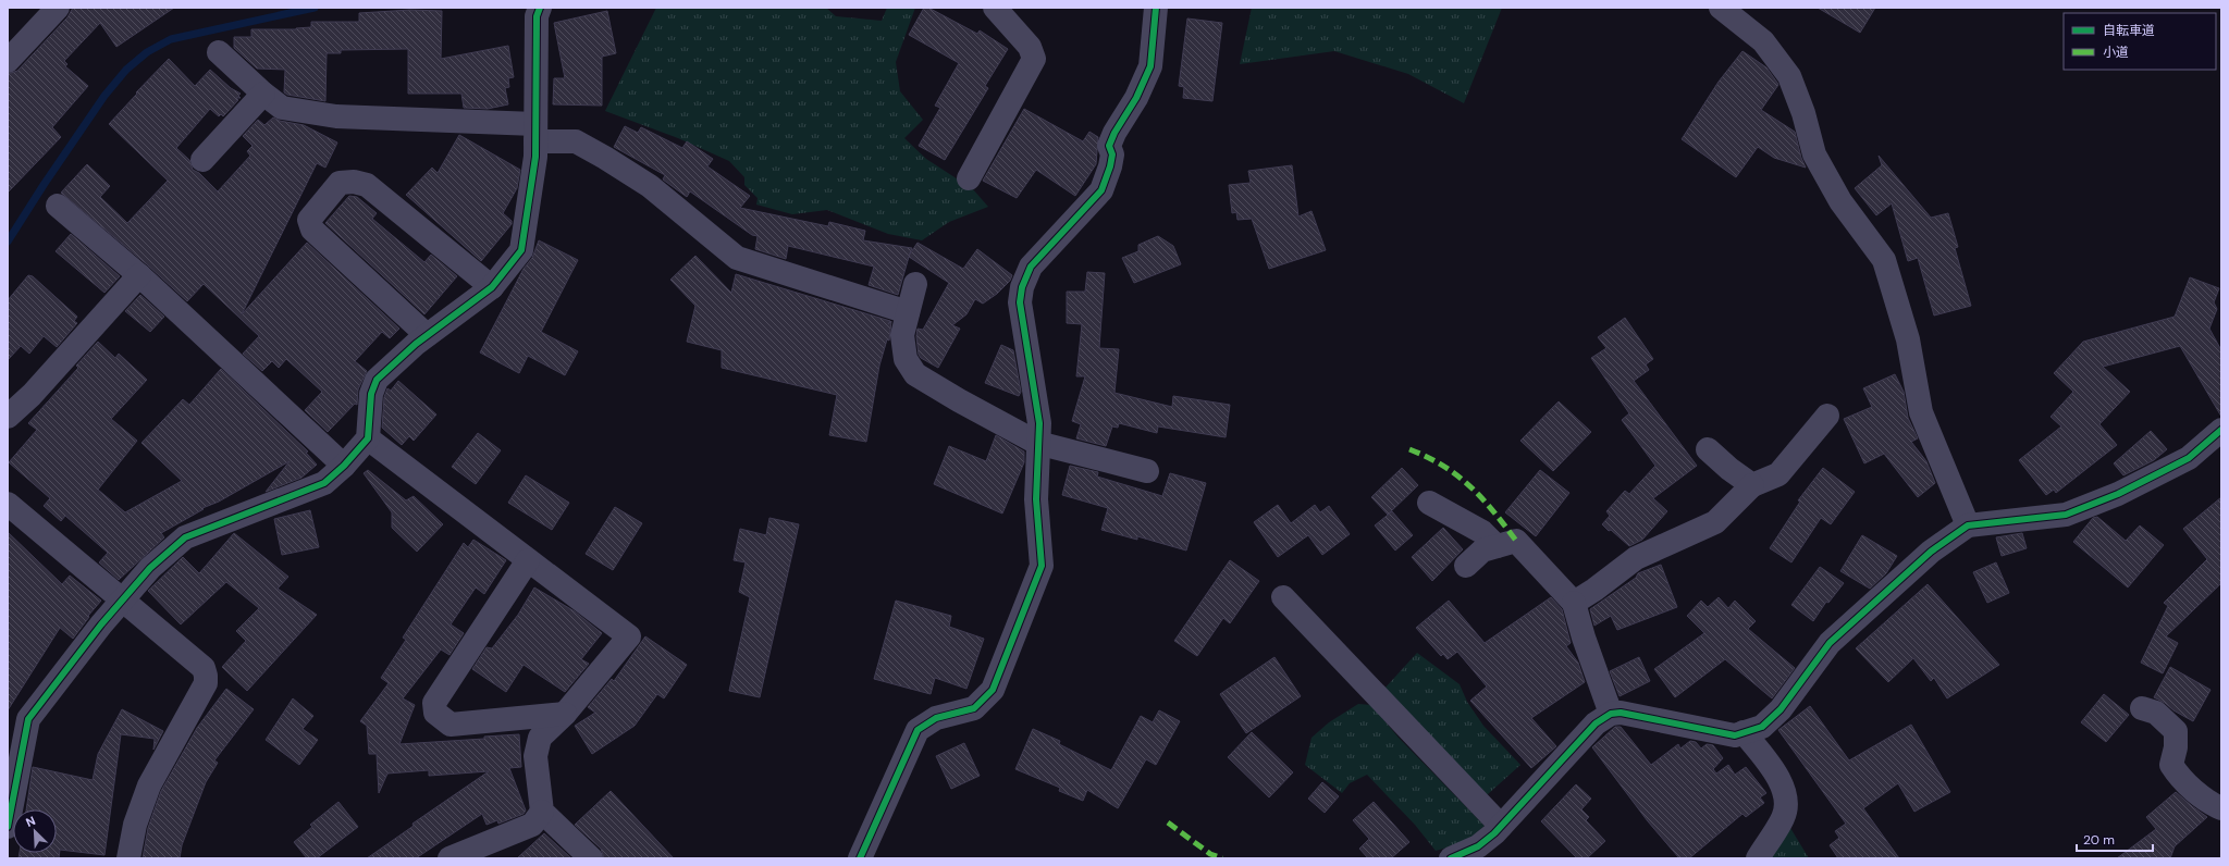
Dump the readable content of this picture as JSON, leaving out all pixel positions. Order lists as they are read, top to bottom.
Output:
{
  "legend": ["自転車道", "小道"],
  "scale_bar": "20 m",
  "north": "top left"
}
